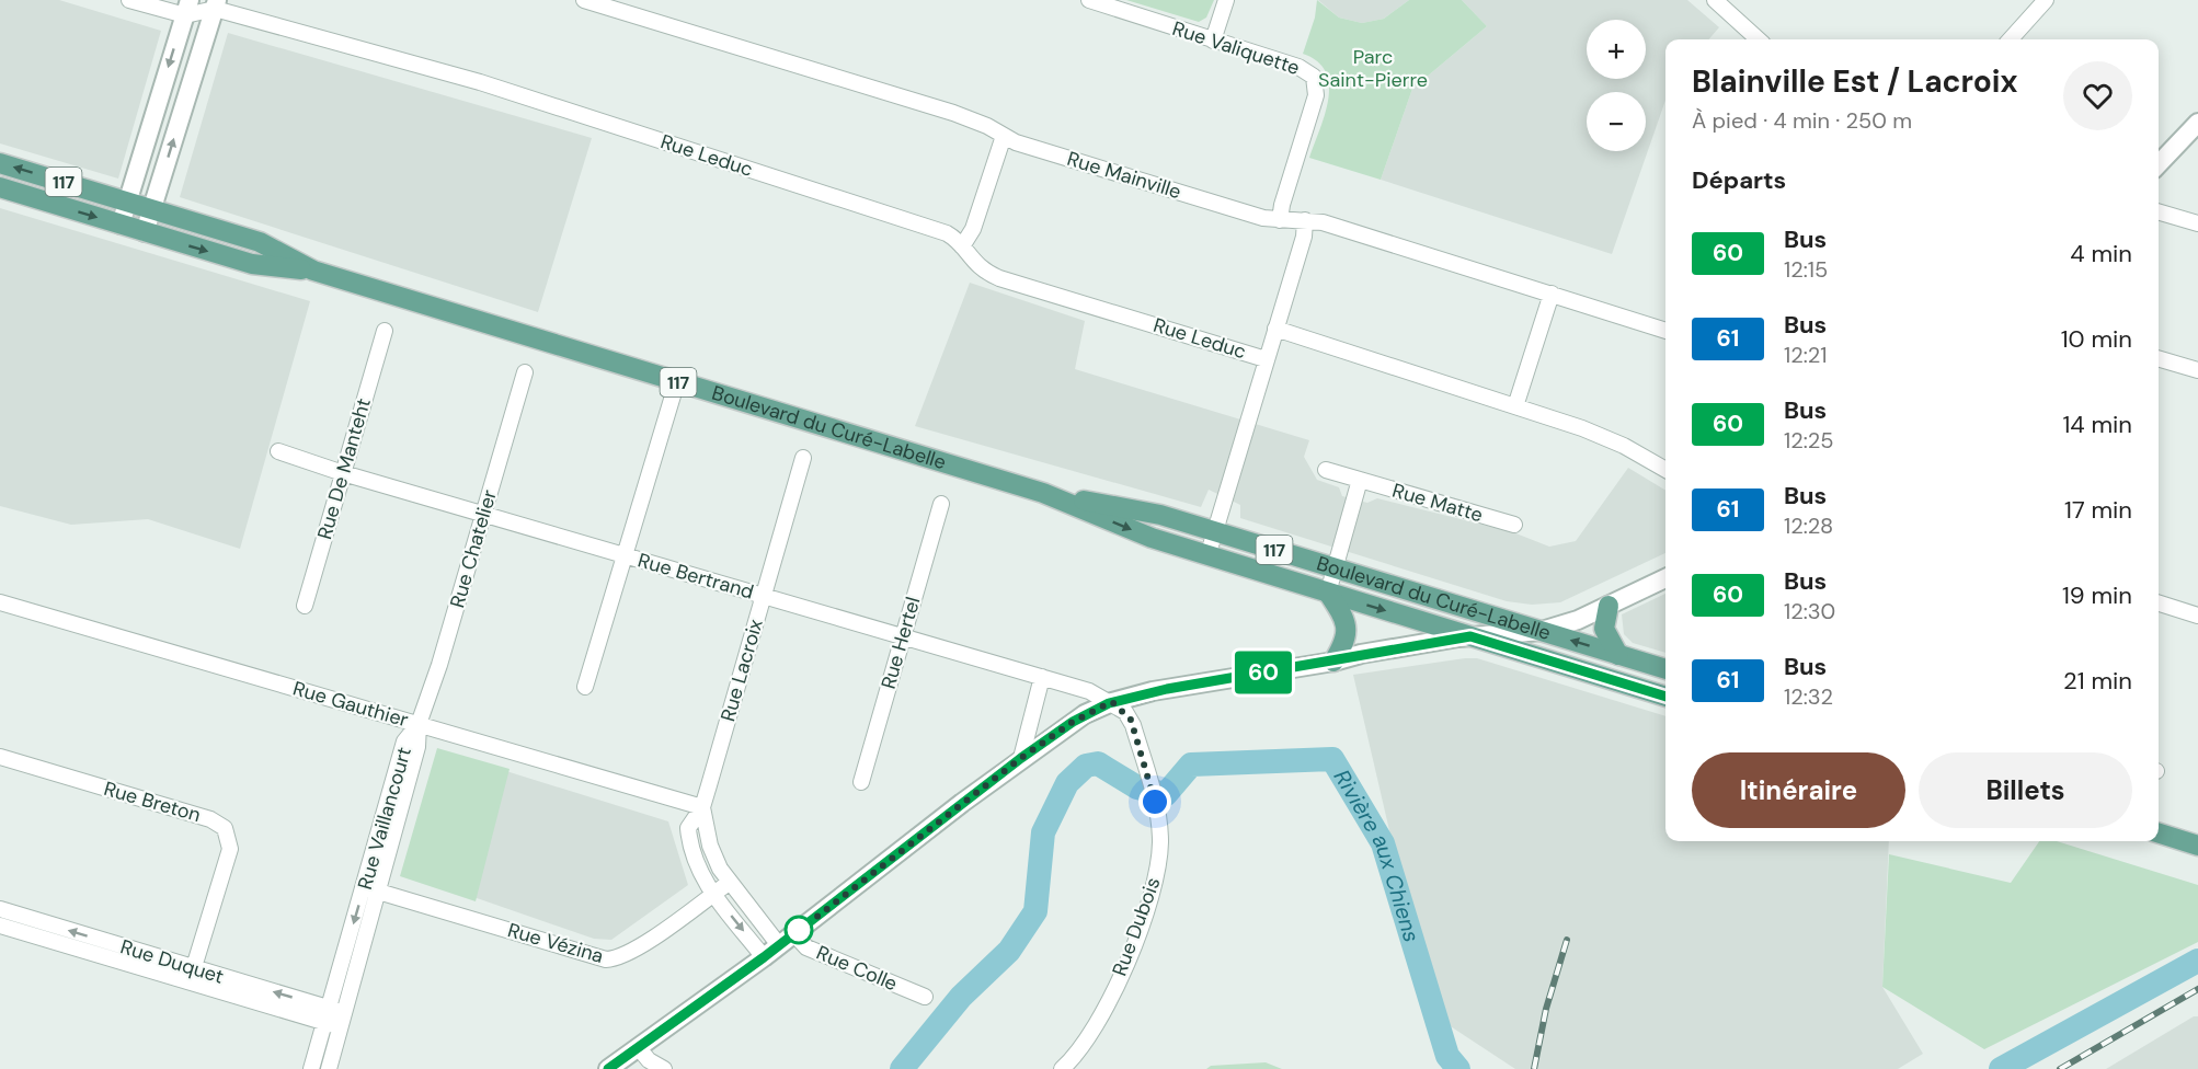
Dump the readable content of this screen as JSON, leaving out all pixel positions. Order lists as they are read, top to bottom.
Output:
{
  "streets": {
    "main road": ["117", "Boulevard du Curé-Labelle"],
    "street": [
      "Rue Valiquette",
      "Rue Leduc",
      "Rue Mainville",
      "Rue De Manteht",
      "Rue Matte",
      "Rue Chatelier",
      "Rue Bertrand",
      "Rue Hertel",
      "Rue Lacroix",
      "Rue Gauthier",
      "Rue Breton",
      "Rue Vaillancourt",
      "Rue Dubois",
      "Rue Vézina",
      "Rue Duquet",
      "Rue Colle"
    ]
  },
  "crossings": [
    ["Rue Valiquette", "Rue Mainville"],
    ["Rue De Manteht", "Rue Bertrand"],
    ["Rue Chatelier", "Rue Bertrand"],
    ["Rue Chatelier", "Rue Gauthier"],
    ["Rue Chatelier", "Rue Vaillancourt"],
    ["Rue Bertrand", "Rue Hertel"],
    ["Rue Bertrand", "Rue Lacroix"],
    ["Rue Bertrand", "Rue Dubois"],
    ["Rue Lacroix", "Rue Gauthier"],
    ["Rue Lacroix", "Rue Vézina"],
    ["Rue Gauthier", "Rue Vaillancourt"],
    ["Rue Breton", "Rue Duquet"],
    ["Rue Vaillancourt", "Rue Vézina"],
    ["Rue Vaillancourt", "Rue Duquet"]
  ],
  "water": ["Rivière aux Chiens"],
  "parks": ["Parc Saint-Pierre"],
  "lines": ["bus line 60"],
  "page": {
    "on_map": "60",
    "map_buttons": ["+", "−"],
    "heading": [
      ["Blainville Est / Lacroix", "À pied · 4 min · 250 m"],
      "Départs"
    ],
    "list": [
      {
        "mark": "60",
        "name": "Bus",
        "note": "12:15",
        "value": "4 min"
      },
      {
        "mark": "61",
        "name": "Bus",
        "note": "12:21",
        "value": "10 min"
      },
      {
        "mark": "60",
        "name": "Bus",
        "note": "12:25",
        "value": "14 min"
      },
      {
        "mark": "61",
        "name": "Bus",
        "note": "12:28",
        "value": "17 min"
      },
      {
        "mark": "60",
        "name": "Bus",
        "note": "12:30",
        "value": "19 min"
      },
      {
        "mark": "61",
        "name": "Bus",
        "note": "12:32",
        "value": "21 min"
      }
    ],
    "buttons": ["Itinéraire", "Billets"]
  }
}
